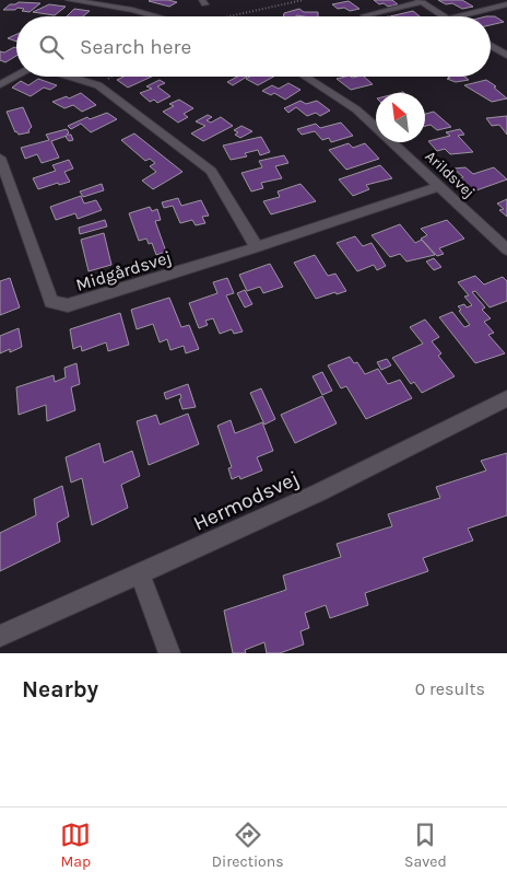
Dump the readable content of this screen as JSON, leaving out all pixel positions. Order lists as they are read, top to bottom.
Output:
{
  "streets": {
    "street": ["Arildsvej", "Midgårdsvej", "Hermodsvej"]
  },
  "crossings": [
    ["Arildsvej", "Midgårdsvej"]
  ],
  "north": "top left",
  "page": {
    "search": "Search here",
    "heading": ["Nearby", "0 results"],
    "nav": ["Map", "Directions", "Saved"]
  }
}
